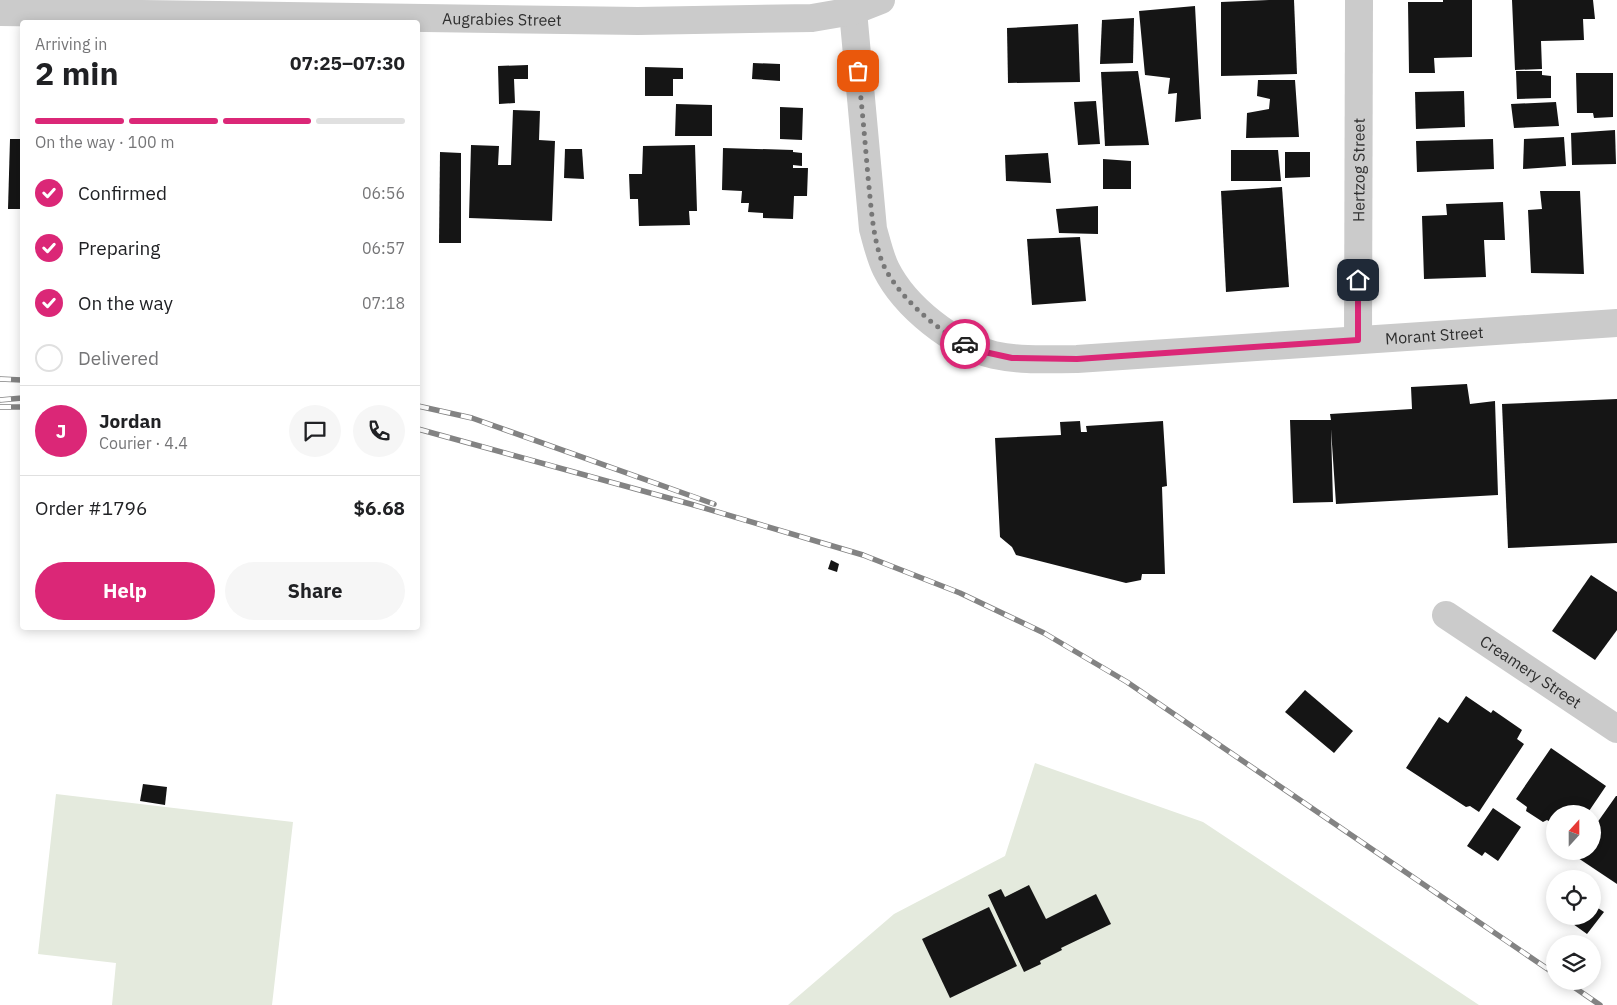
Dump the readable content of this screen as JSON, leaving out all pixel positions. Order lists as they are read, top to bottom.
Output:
{
  "streets": {
    "street": [
      "Augrabies Street",
      "Hertzog Street",
      "Morant Street",
      "Creamery Street"
    ]
  },
  "crossings": [
    ["Augrabies Street", "Morant Street"],
    ["Hertzog Street", "Morant Street"]
  ],
  "north": "top",
  "page": {
    "heading": ["2 min", "Arriving in", "07:25–07:30"],
    "panel": [
      "Jordan",
      "Courier · 4.4",
      "Order #1796",
      "$6.68"
    ],
    "bar": "On the way · 100 m",
    "list": [
      ["Confirmed", "06:56"],
      ["Preparing", "06:57"],
      ["On the way", "07:18"],
      "Delivered"
    ],
    "round": "J",
    "buttons": ["Help", "Share"]
  }
}
